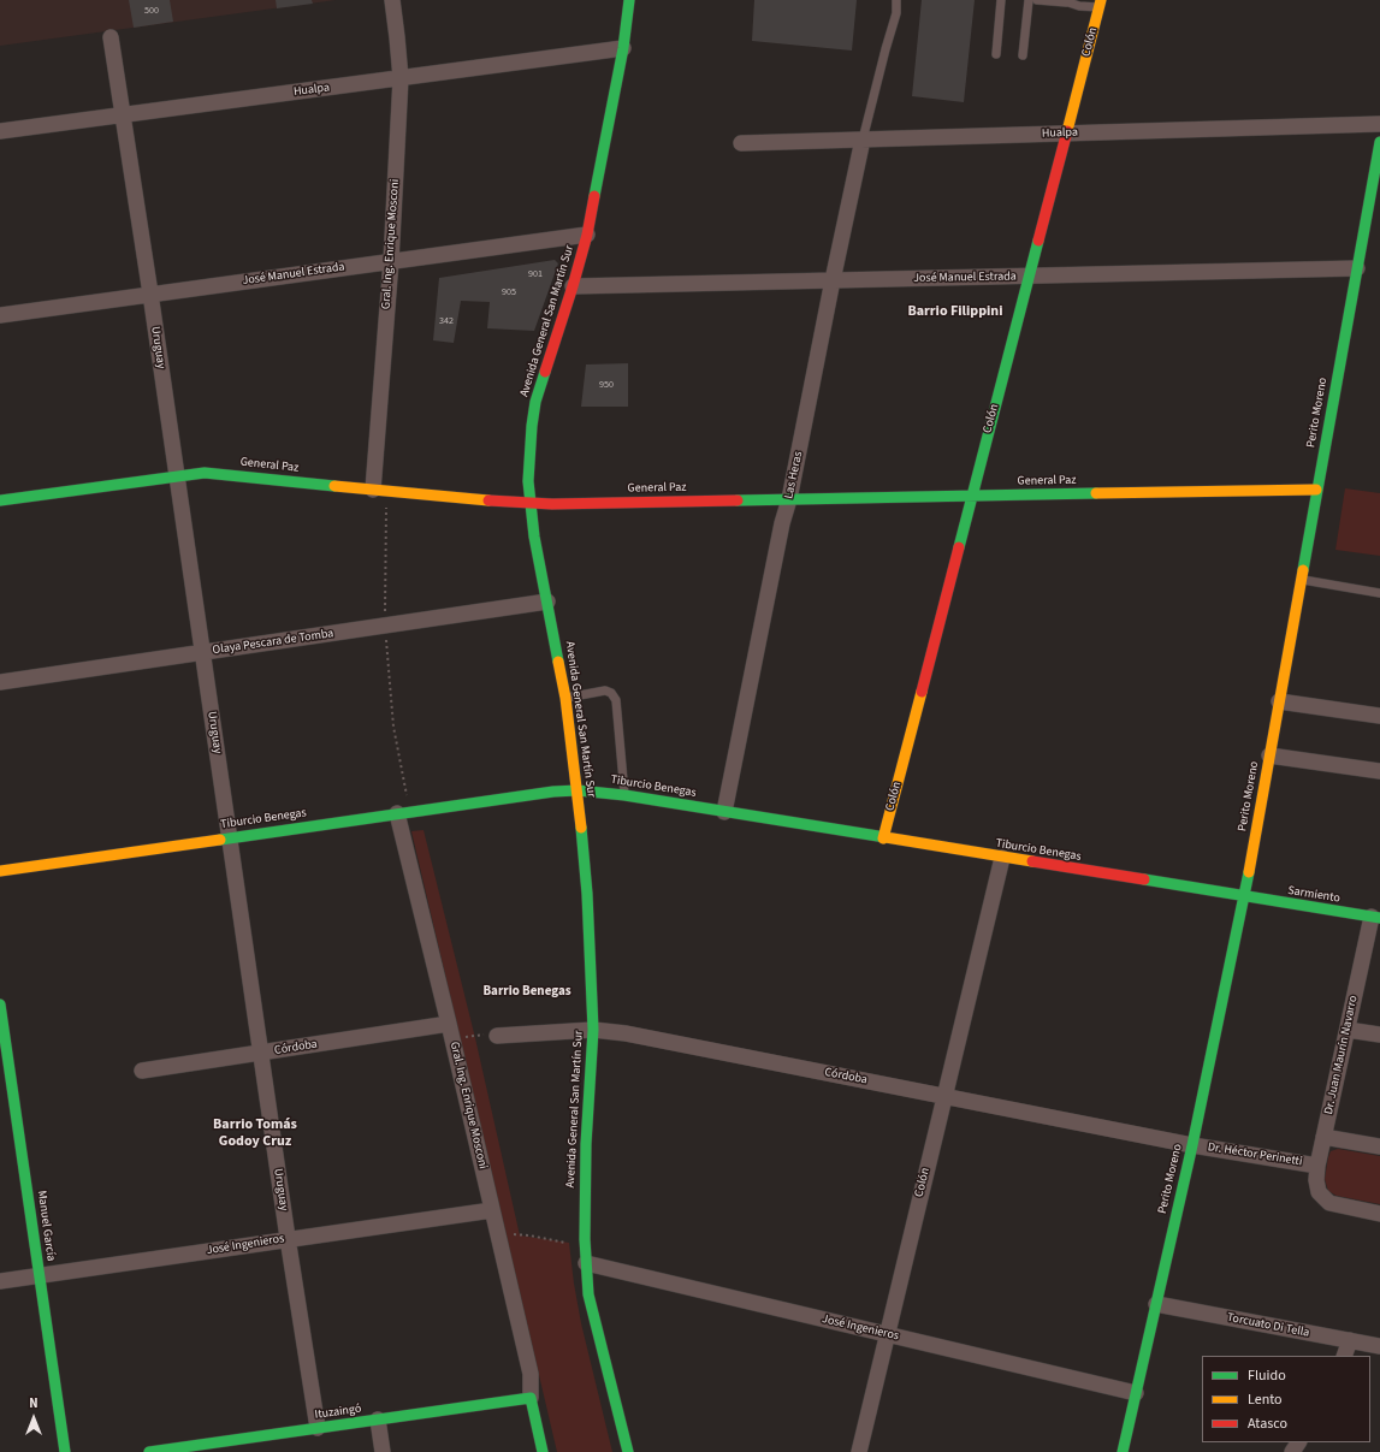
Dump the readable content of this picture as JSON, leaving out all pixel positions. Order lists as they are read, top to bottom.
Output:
{
  "streets": {
    "main road": [
      "Colón",
      "Avenida General San Martín Sur",
      "Perito Moreno",
      "General Paz",
      "Tiburcio Benegas",
      "Sarmiento",
      "Manuel García",
      "Ituzaingó"
    ],
    "street": [
      "Hualpa",
      "Gral. Ing. Enrique Mosconi",
      "José Manuel Estrada",
      "Uruguay",
      "Las Heras",
      "Olaya Pescara de Tomba",
      "Córdoba",
      "Dr. Juan Maurín Navarro",
      "Dr. Héctor Perinetti",
      "José Ingenieros",
      "Torcuato Di Tella"
    ]
  },
  "crossings": [
    ["Colón", "Hualpa"],
    ["Colón", "José Manuel Estrada"],
    ["Colón", "General Paz"],
    ["Colón", "Tiburcio Benegas"],
    ["Colón", "Córdoba"],
    ["Colón", "José Ingenieros"],
    ["Hualpa", "Gral. Ing. Enrique Mosconi"],
    ["Hualpa", "Avenida General San Martín Sur"],
    ["Hualpa", "Uruguay"],
    ["Hualpa", "Las Heras"],
    ["Gral. Ing. Enrique Mosconi", "José Manuel Estrada"],
    ["Gral. Ing. Enrique Mosconi", "General Paz"],
    ["Gral. Ing. Enrique Mosconi", "Tiburcio Benegas"],
    ["Gral. Ing. Enrique Mosconi", "Córdoba"],
    ["Gral. Ing. Enrique Mosconi", "José Ingenieros"],
    ["Gral. Ing. Enrique Mosconi", "Ituzaingó"],
    ["José Manuel Estrada", "Avenida General San Martín Sur"],
    ["José Manuel Estrada", "Uruguay"],
    ["José Manuel Estrada", "Perito Moreno"],
    ["José Manuel Estrada", "Las Heras"],
    ["Avenida General San Martín Sur", "General Paz"],
    ["Avenida General San Martín Sur", "Olaya Pescara de Tomba"],
    ["Avenida General San Martín Sur", "Tiburcio Benegas"],
    ["Avenida General San Martín Sur", "Córdoba"],
    ["Avenida General San Martín Sur", "José Ingenieros"],
    ["Uruguay", "General Paz"],
    ["Uruguay", "Olaya Pescara de Tomba"],
    ["Uruguay", "Tiburcio Benegas"],
    ["Uruguay", "Córdoba"],
    ["Uruguay", "José Ingenieros"],
    ["Uruguay", "Ituzaingó"],
    ["Perito Moreno", "General Paz"],
    ["Perito Moreno", "Tiburcio Benegas"],
    ["Perito Moreno", "Sarmiento"],
    ["Perito Moreno", "Córdoba"],
    ["Perito Moreno", "Dr. Héctor Perinetti"],
    ["Perito Moreno", "José Ingenieros"],
    ["Perito Moreno", "Torcuato Di Tella"],
    ["General Paz", "Las Heras"],
    ["Las Heras", "Tiburcio Benegas"],
    ["Tiburcio Benegas", "Sarmiento"],
    ["Sarmiento", "Dr. Juan Maurín Navarro"],
    ["Córdoba", "Dr. Héctor Perinetti"],
    ["Dr. Juan Maurín Navarro", "Dr. Héctor Perinetti"],
    ["Manuel García", "José Ingenieros"]
  ],
  "districts": ["Barrio Filippini", "Barrio Benegas", "Barrio Tomás Godoy Cruz"],
  "house_numbers": [
    "500",
    "901",
    "905",
    "342",
    "950"
  ],
  "legend": ["Fluido", "Lento", "Atasco"],
  "north": "top"
}
